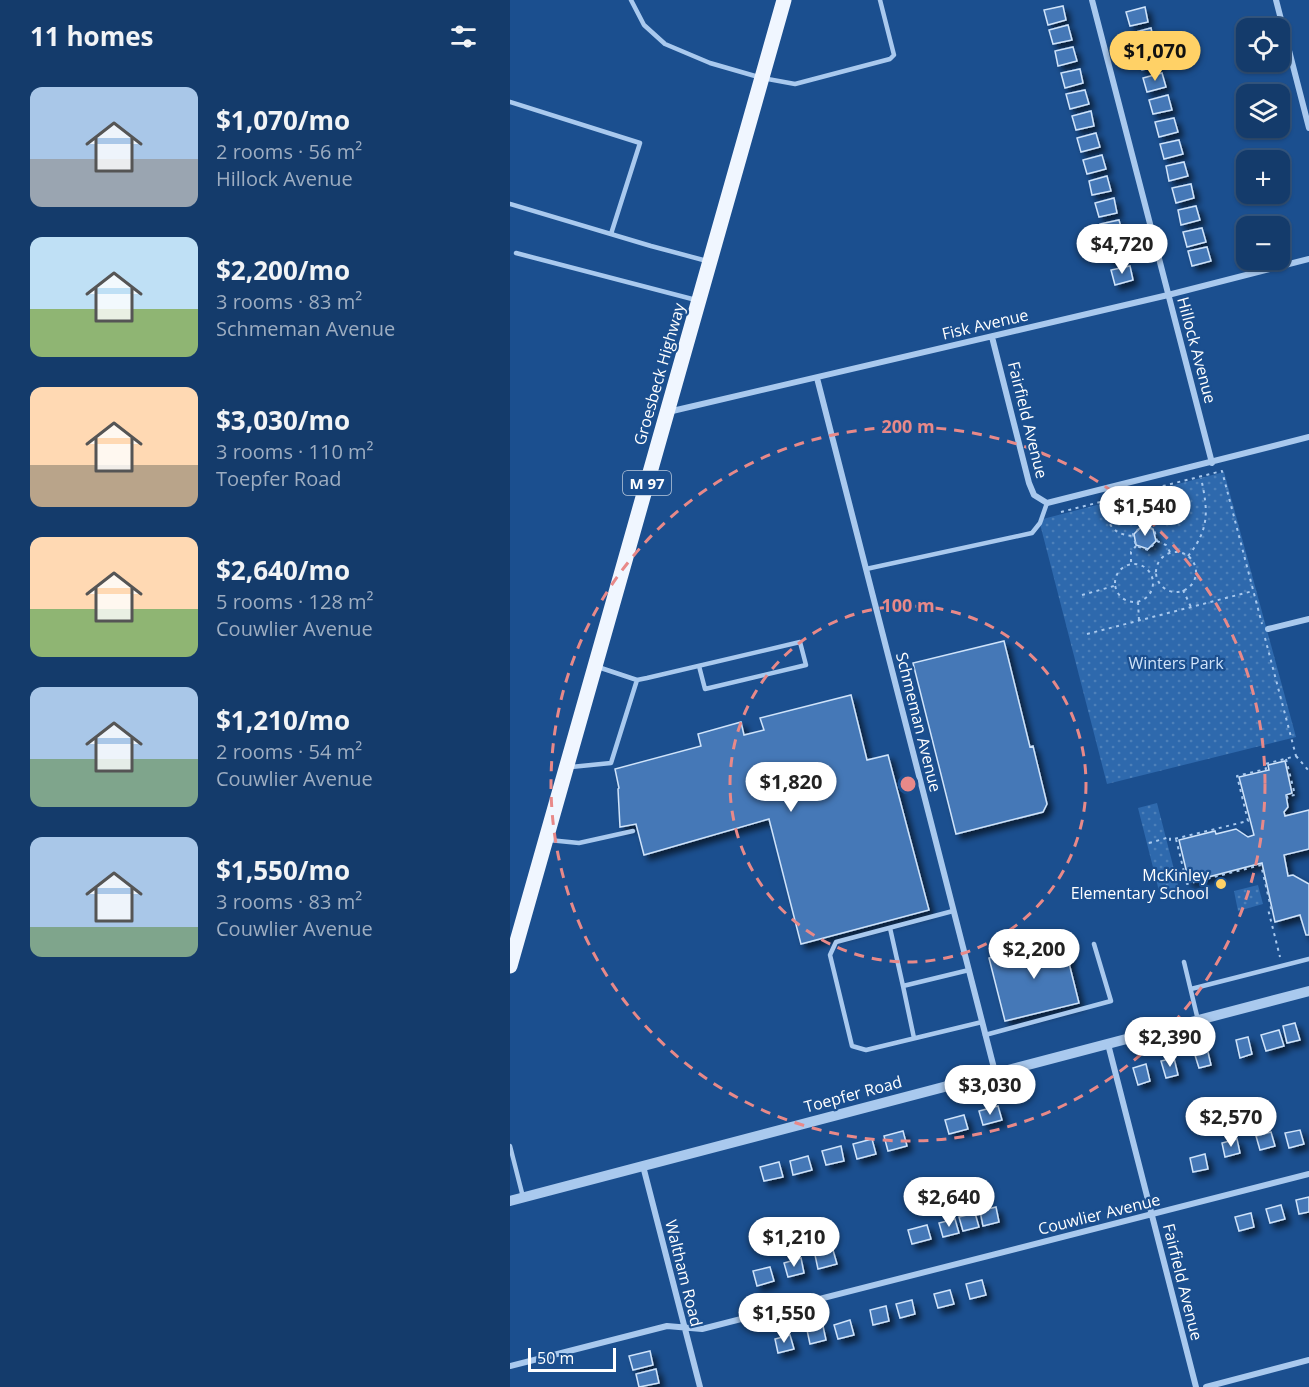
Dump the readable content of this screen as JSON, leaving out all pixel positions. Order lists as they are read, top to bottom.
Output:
{
  "streets": {
    "main road": ["Groesbeck Highway", "M 97"],
    "street": [
      "Fisk Avenue",
      "Hillock Avenue",
      "Fairfield Avenue",
      "Schmeman Avenue",
      "Toepfer Road",
      "Couwlier Avenue",
      "Waltham Road"
    ]
  },
  "crossings": [
    ["Fisk Avenue", "Hillock Avenue"],
    ["Fisk Avenue", "Groesbeck Highway"],
    ["Fisk Avenue", "Fairfield Avenue"],
    ["Fisk Avenue", "Schmeman Avenue"],
    ["Fairfield Avenue", "Toepfer Road"],
    ["Fairfield Avenue", "Couwlier Avenue"],
    ["Schmeman Avenue", "Toepfer Road"],
    ["Toepfer Road", "Waltham Road"],
    ["Couwlier Avenue", "Waltham Road"]
  ],
  "parks": ["Winters Park"],
  "places": ["McKinley Elementary School"],
  "scale_bar": "50 m",
  "page": {
    "heading": "11 homes",
    "map_buttons": ["+", "−"],
    "price": [
      "$1,070",
      "$4,720",
      "$1,540",
      "$1,820",
      "$2,200",
      "$2,390",
      "$3,030",
      "$2,570",
      "$2,640",
      "$1,210",
      "$1,550"
    ],
    "list": [
      {
        "name": "$1,070/mo",
        "note": "2 rooms · 56 m² · Hillock Avenue"
      },
      {
        "name": "$2,200/mo",
        "note": "3 rooms · 83 m² · Schmeman Avenue"
      },
      {
        "name": "$3,030/mo",
        "note": "3 rooms · 110 m² · Toepfer Road"
      },
      {
        "name": "$2,640/mo",
        "note": "5 rooms · 128 m² · Couwlier Avenue"
      },
      {
        "name": "$1,210/mo",
        "note": "2 rooms · 54 m² · Couwlier Avenue"
      },
      {
        "name": "$1,550/mo",
        "note": "3 rooms · 83 m² · Couwlier Avenue"
      }
    ],
    "scale": "50 m"
  },
  "rings": ["200 m", "100 m"]
}
